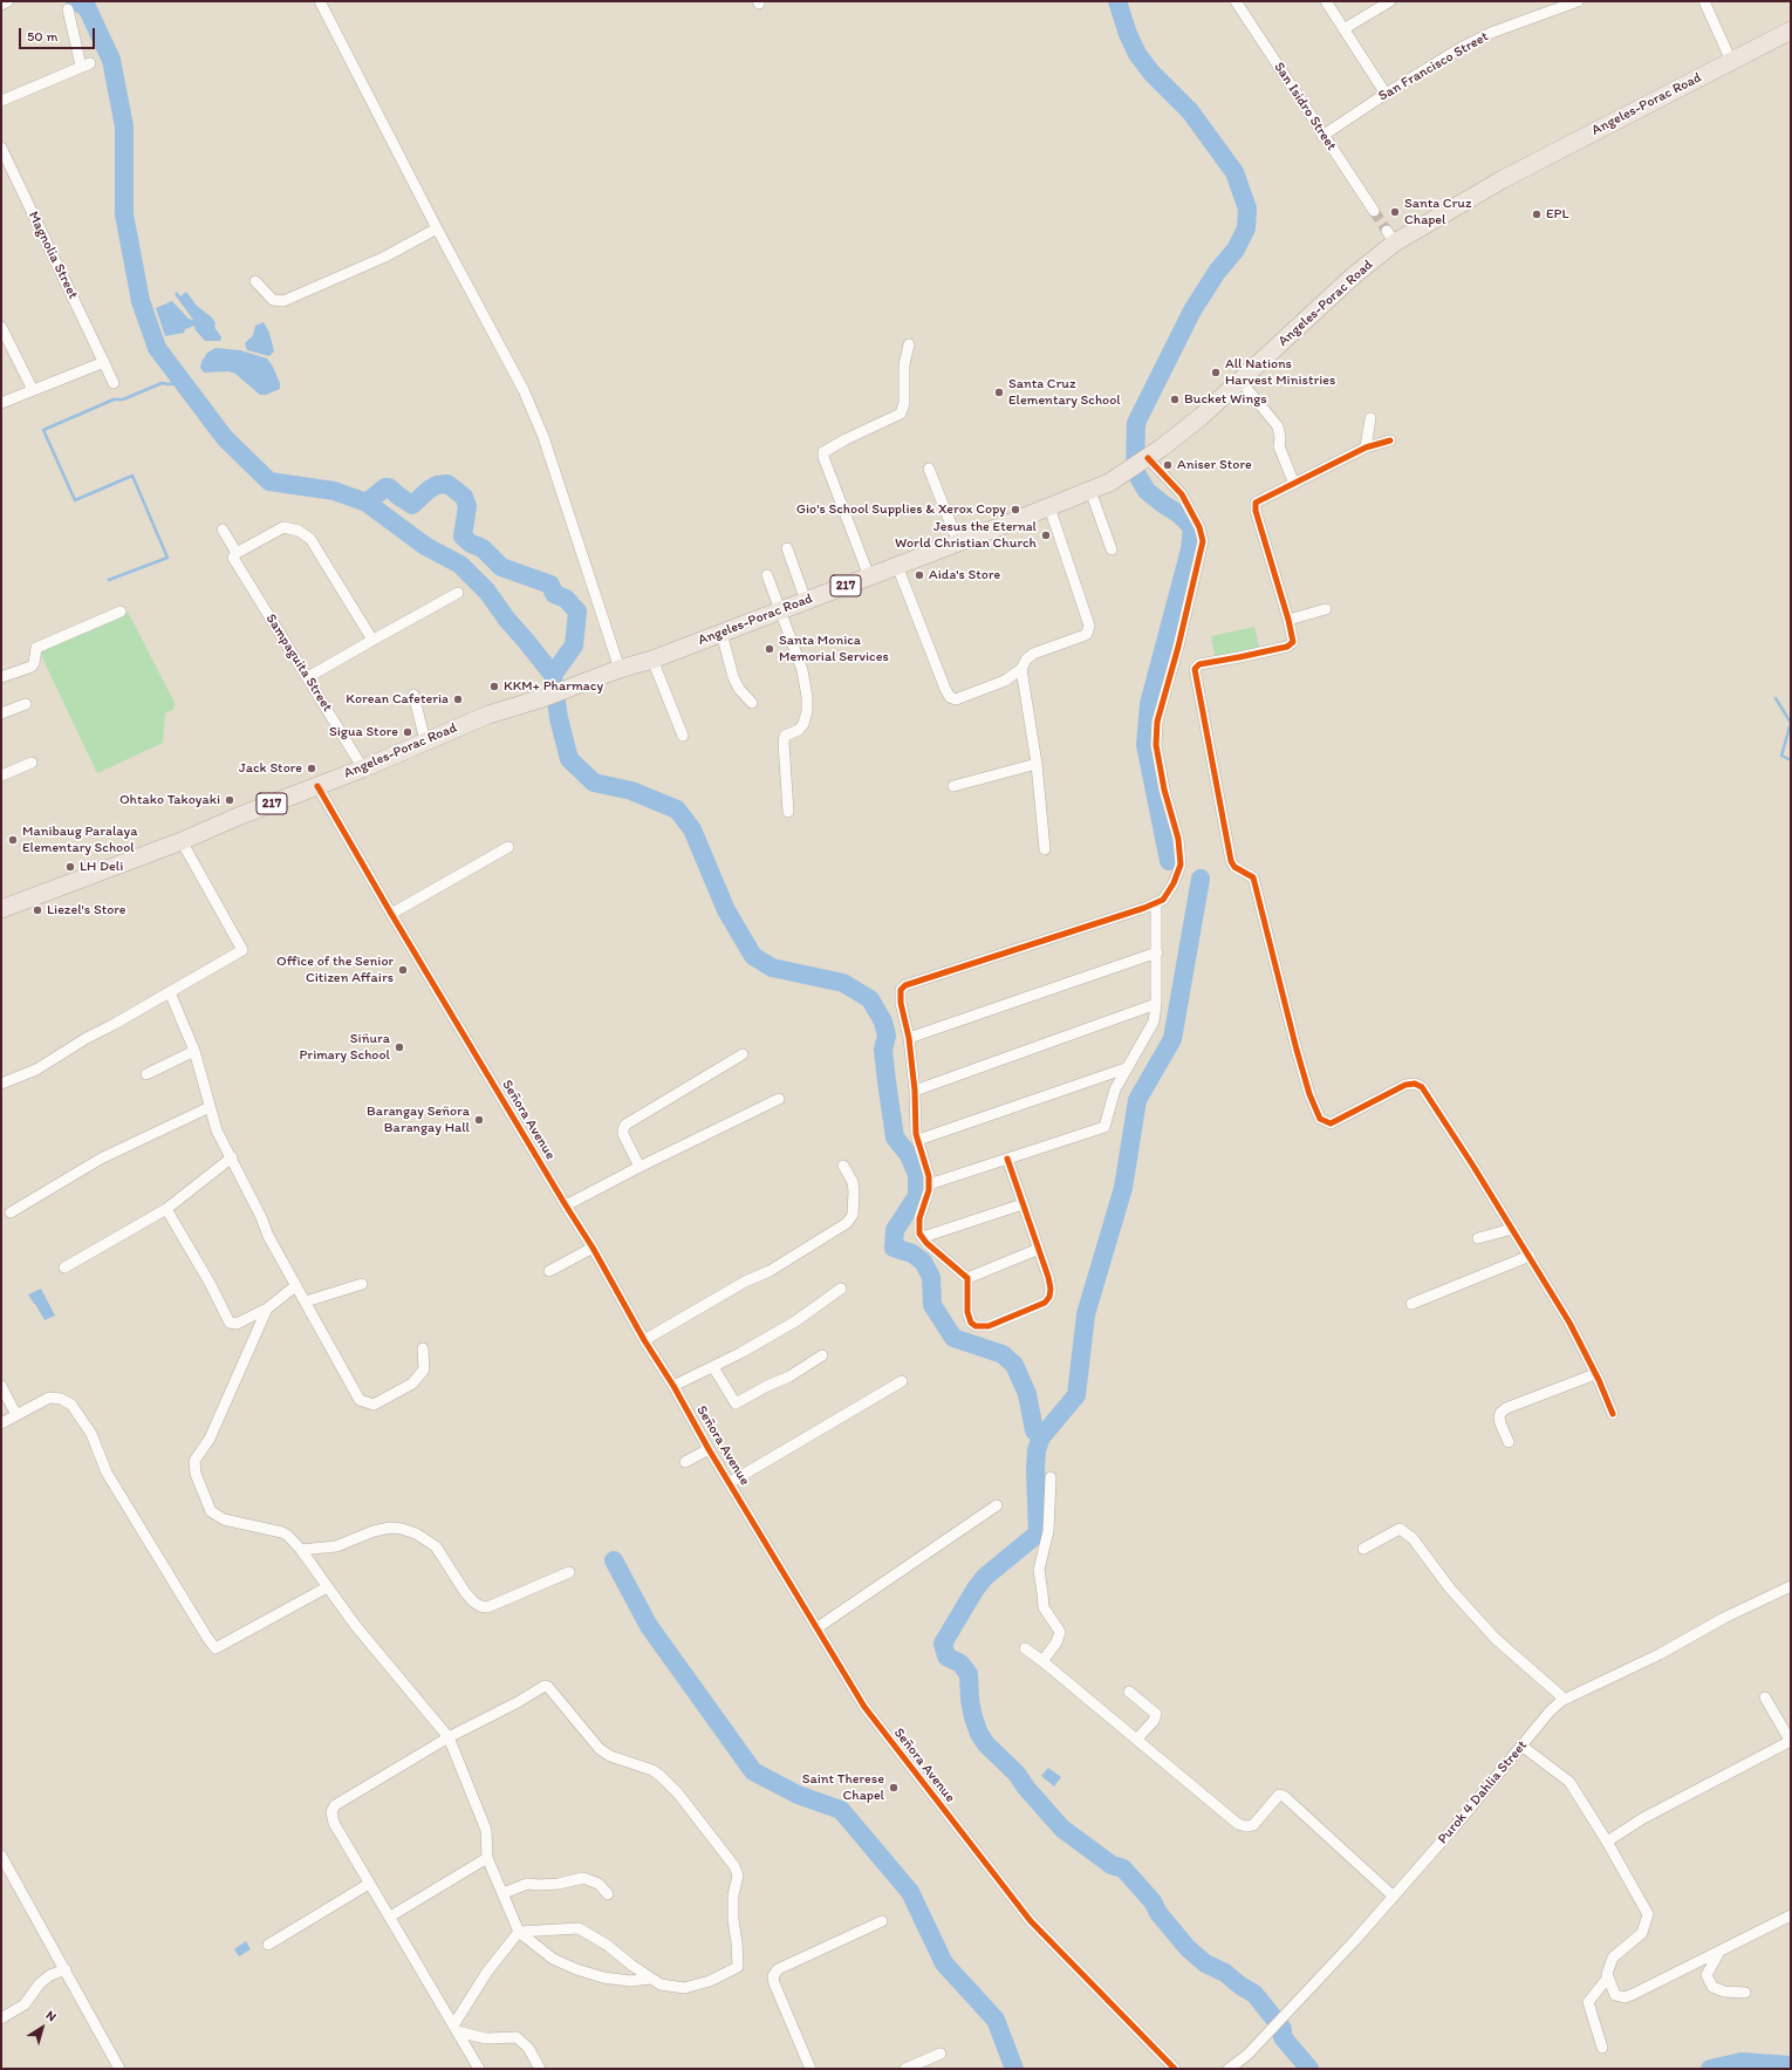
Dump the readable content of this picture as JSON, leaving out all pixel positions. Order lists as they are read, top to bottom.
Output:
{
  "streets": {
    "main road": ["Angeles-Porac Road", "217"],
    "street": [
      "San Francisco Street",
      "San Isidro Street",
      "Magnolia Street",
      "Sampaguita Street",
      "Señora Avenue",
      "Purok 4 Dahlia Street"
    ]
  },
  "crossings": [
    ["San Francisco Street", "San Isidro Street"],
    ["Angeles-Porac Road", "Sampaguita Street"],
    ["Angeles-Porac Road", "Señora Avenue"]
  ],
  "places": [
    "Santa Cruz Chapel",
    "EPL",
    "All Nations Harvest Ministries",
    "Santa Cruz Elementary School",
    "Bucket Wings",
    "Aniser Store",
    "Gio's School Supplies & Xerox Copy",
    "Jesus the Eternal World Christian Church",
    "Aida's Store",
    "Santa Monica Memorial Services",
    "KKM+ Pharmacy",
    "Korean Cafeteria",
    "Sigua Store",
    "Jack Store",
    "Ohtako Takoyaki",
    "Manibaug Paralaya Elementary School",
    "LH Deli",
    "Liezel's Store",
    "Office of the Senior Citizen Affairs",
    "Siñura Primary School",
    "Barangay Señora Barangay Hall",
    "Saint Therese Chapel"
  ],
  "scale_bar": "50 m",
  "north": "top right"
}
